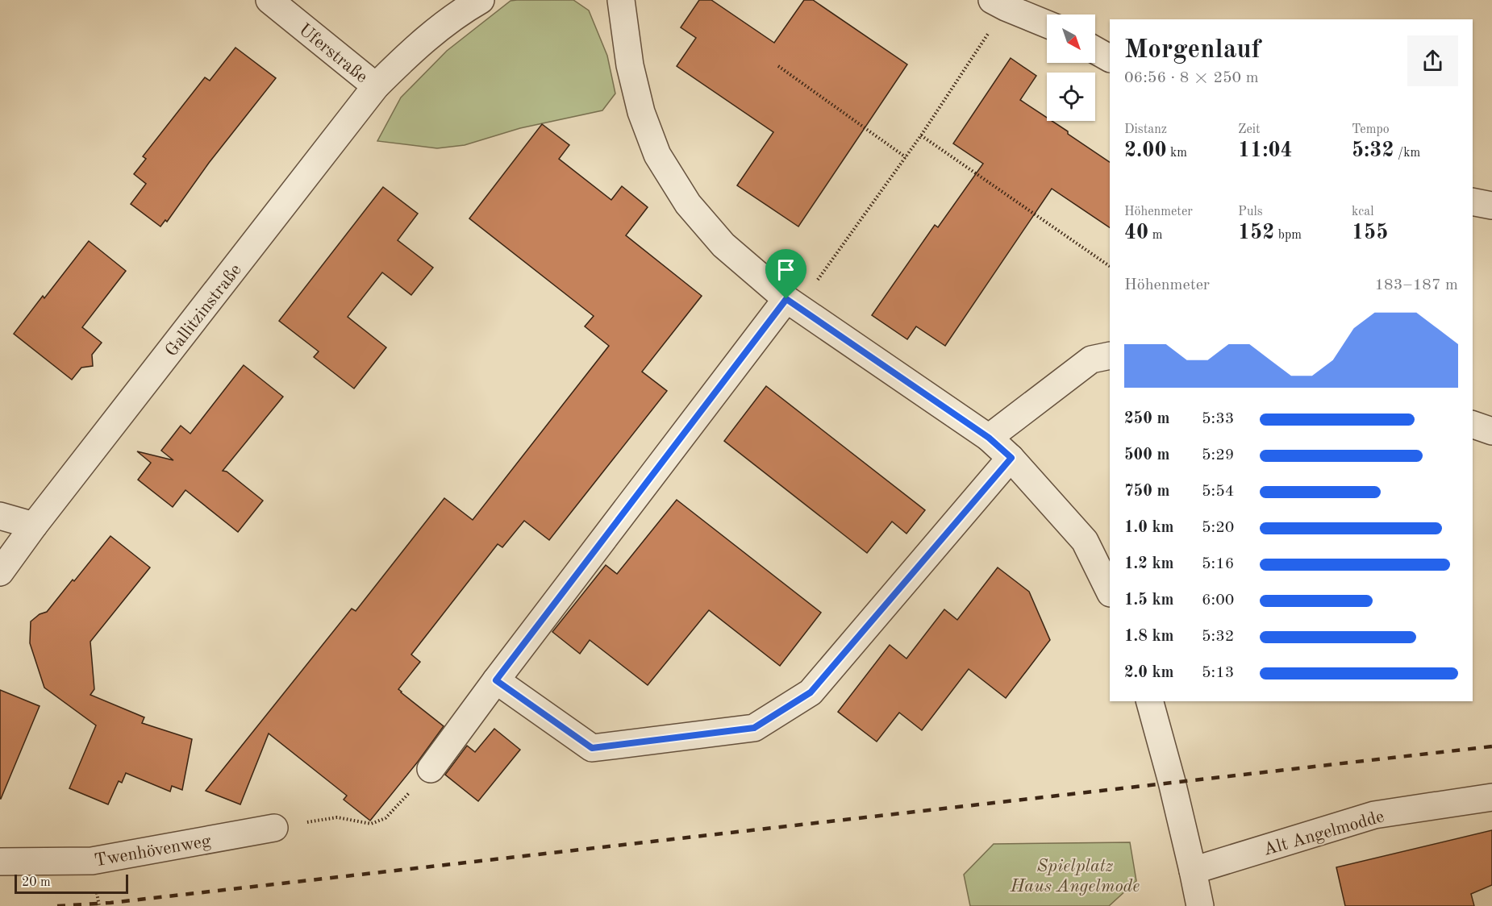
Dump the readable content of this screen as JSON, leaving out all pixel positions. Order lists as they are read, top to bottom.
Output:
{
  "streets": {
    "street": [
      "Uferstraße",
      "Gallitzinstraße",
      "Alt Angelmodde",
      "Twenhövenweg"
    ]
  },
  "crossings": [
    ["Uferstraße", "Gallitzinstraße"]
  ],
  "parks": ["Spielplatz Haus Angelmode"],
  "scale_bar": "20 m",
  "north": "bottom right",
  "page": {
    "heading": ["Morgenlauf", "06:56 · 8 × 250 m"],
    "stats": [
      ["Distanz", "2.00 km"],
      ["Zeit", "11:04"],
      ["Tempo", "5:32 /km"],
      ["Höhenmeter", "40 m"],
      ["Puls", "152 bpm"],
      ["kcal", "155"]
    ],
    "chart": ["Höhenmeter", "183–187 m"],
    "list": [
      {
        "name": "250 m",
        "note": "5:33"
      },
      {
        "name": "500 m",
        "note": "5:29"
      },
      {
        "name": "750 m",
        "note": "5:54"
      },
      {
        "name": "1.0 km",
        "note": "5:20"
      },
      {
        "name": "1.2 km",
        "note": "5:16"
      },
      {
        "name": "1.5 km",
        "note": "6:00"
      },
      {
        "name": "1.8 km",
        "note": "5:32"
      },
      {
        "name": "2.0 km",
        "note": "5:13"
      }
    ],
    "scale": "20 m"
  }
}
